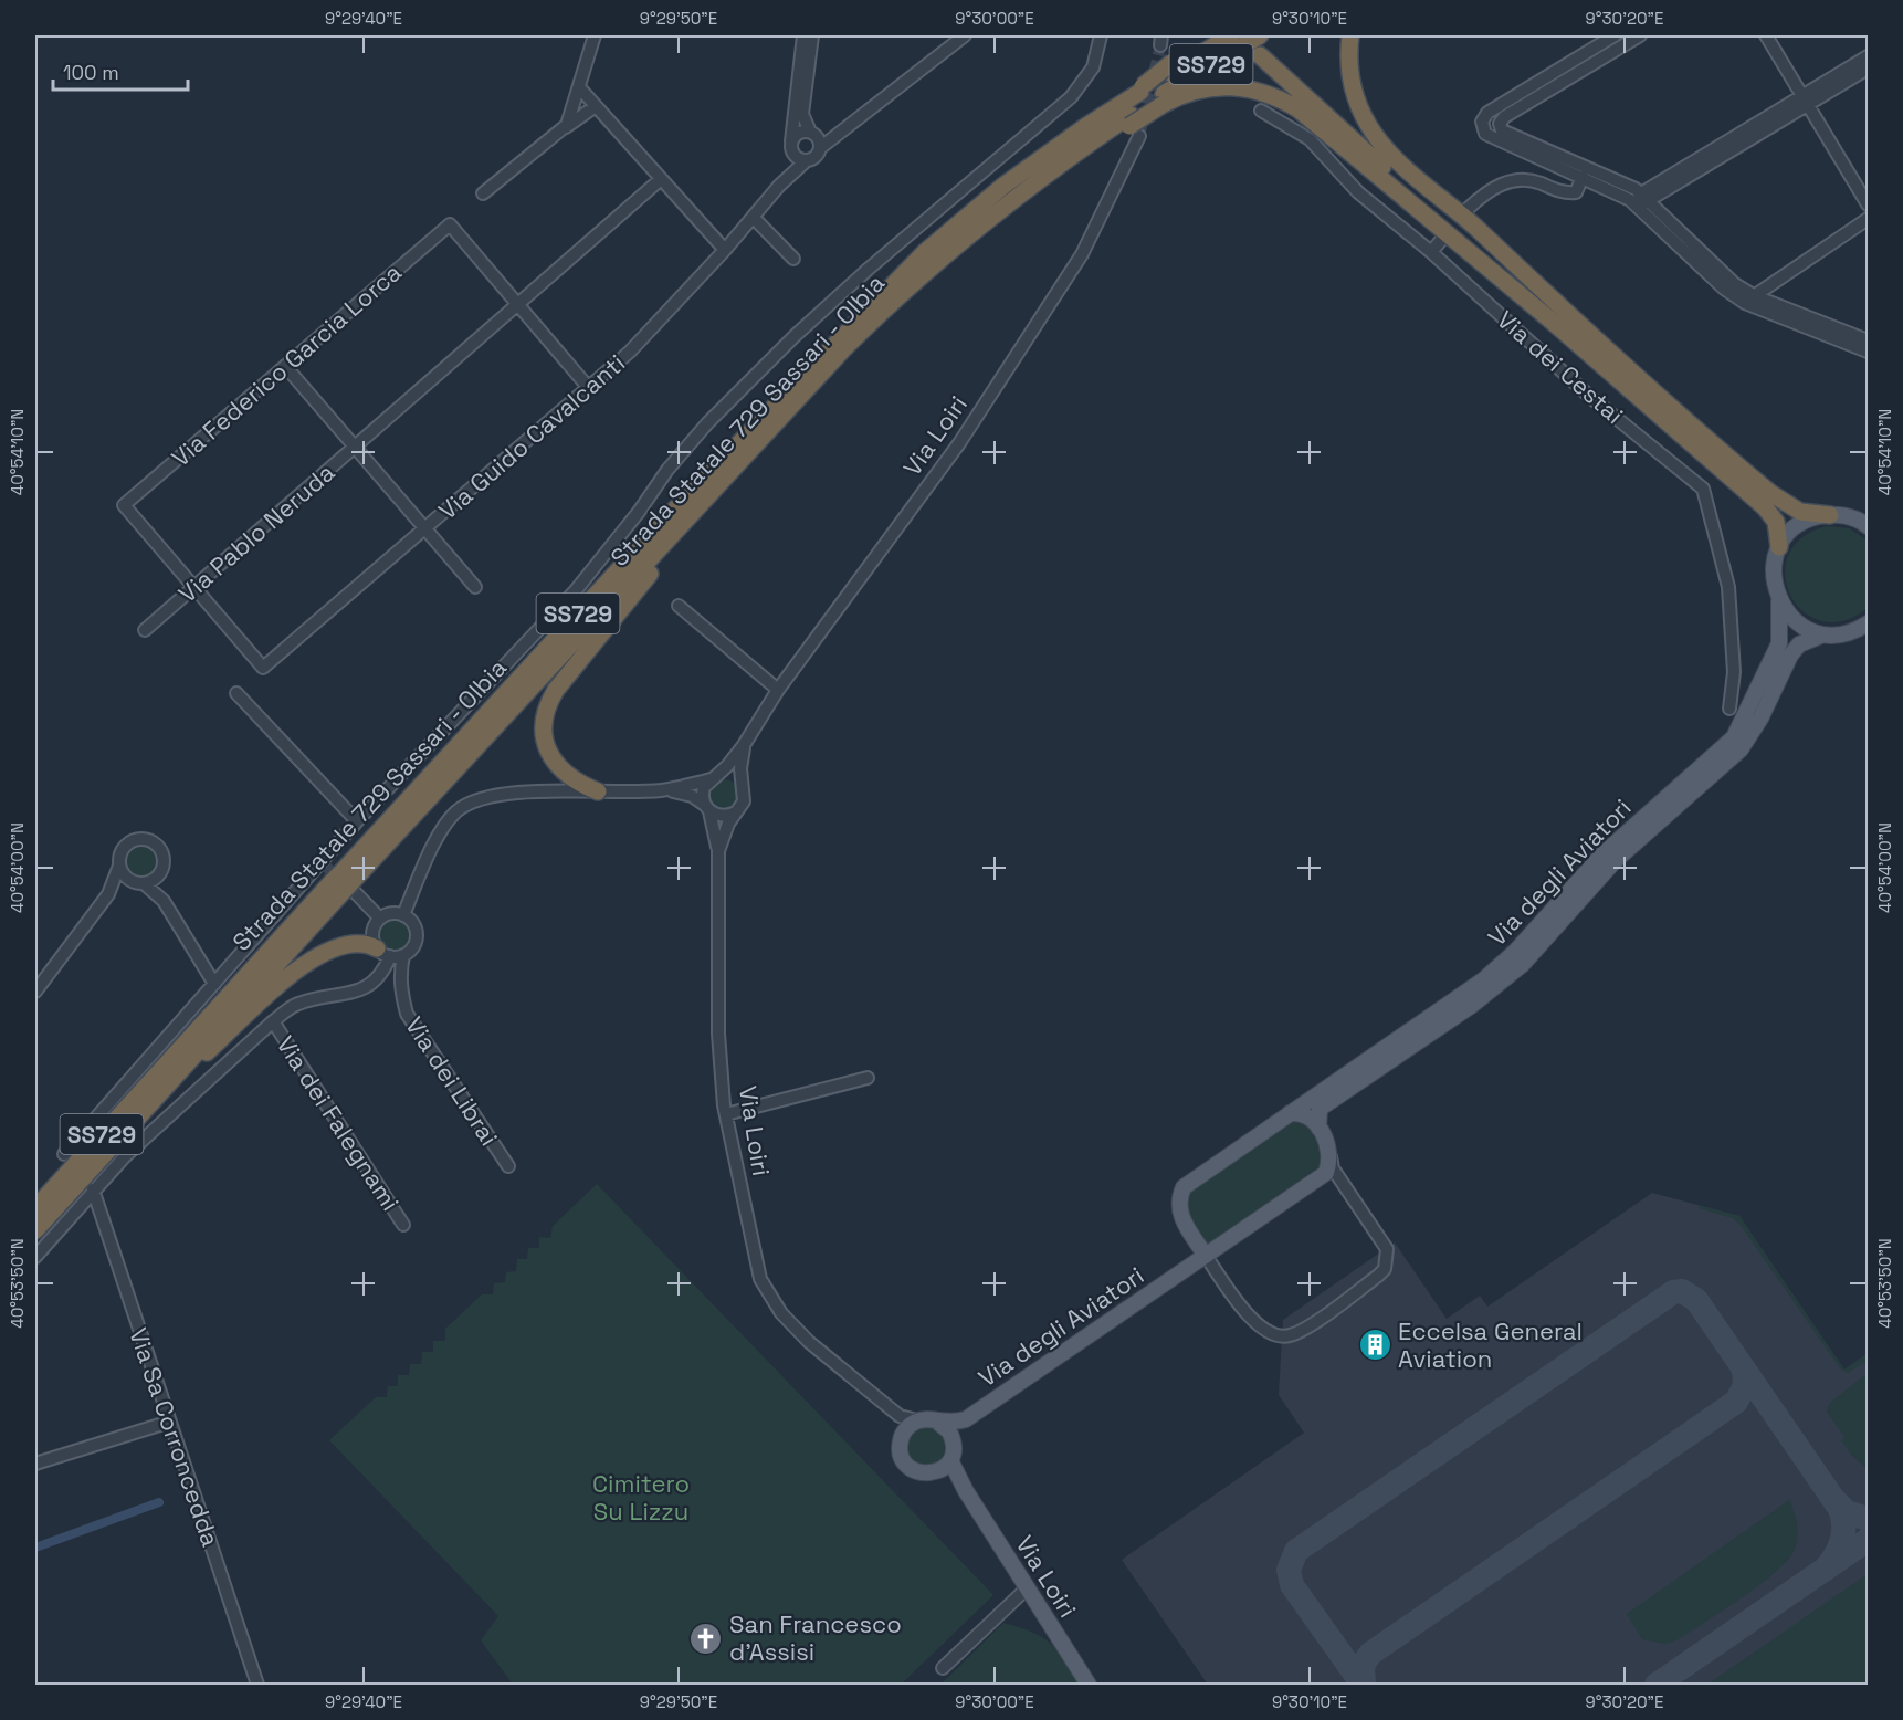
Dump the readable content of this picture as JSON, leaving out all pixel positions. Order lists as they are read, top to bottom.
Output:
{
  "streets": {
    "highway": ["SS729", "Strada Statale 729 Sassari - Olbia"],
    "main road": ["Via Loiri", "Via degli Aviatori"],
    "street": [
      "Via Federico Garcia Lorca",
      "Via dei Cestai",
      "Via Guido Cavalcanti",
      "Via Pablo Neruda",
      "Via dei Librai",
      "Via dei Falegnami",
      "Via Sa Corroncedda"
    ]
  },
  "crossings": [
    ["SS729", "Strada Statale 729 Sassari - Olbia"],
    ["Via Federico Garcia Lorca", "Via Guido Cavalcanti"],
    ["Via Federico Garcia Lorca", "Via Pablo Neruda"],
    ["Strada Statale 729 Sassari - Olbia", "Via Loiri"],
    ["Via Loiri", "Via degli Aviatori"],
    ["Via Guido Cavalcanti", "Via Pablo Neruda"]
  ],
  "parks": ["Cimitero Su Lizzu"],
  "places": {
    "building": ["Eccelsa General Aviation"],
    "church": ["San Francesco d'Assisi"]
  },
  "scale_bar": "100 m",
  "coordinates": [
    "9°29'40\"E",
    "9°29'50\"E",
    "9°30'00\"E",
    "9°30'10\"E",
    "9°30'20\"E",
    "40°54'10\"N",
    "40°54'00\"N",
    "40°53'50\"N"
  ]
}
